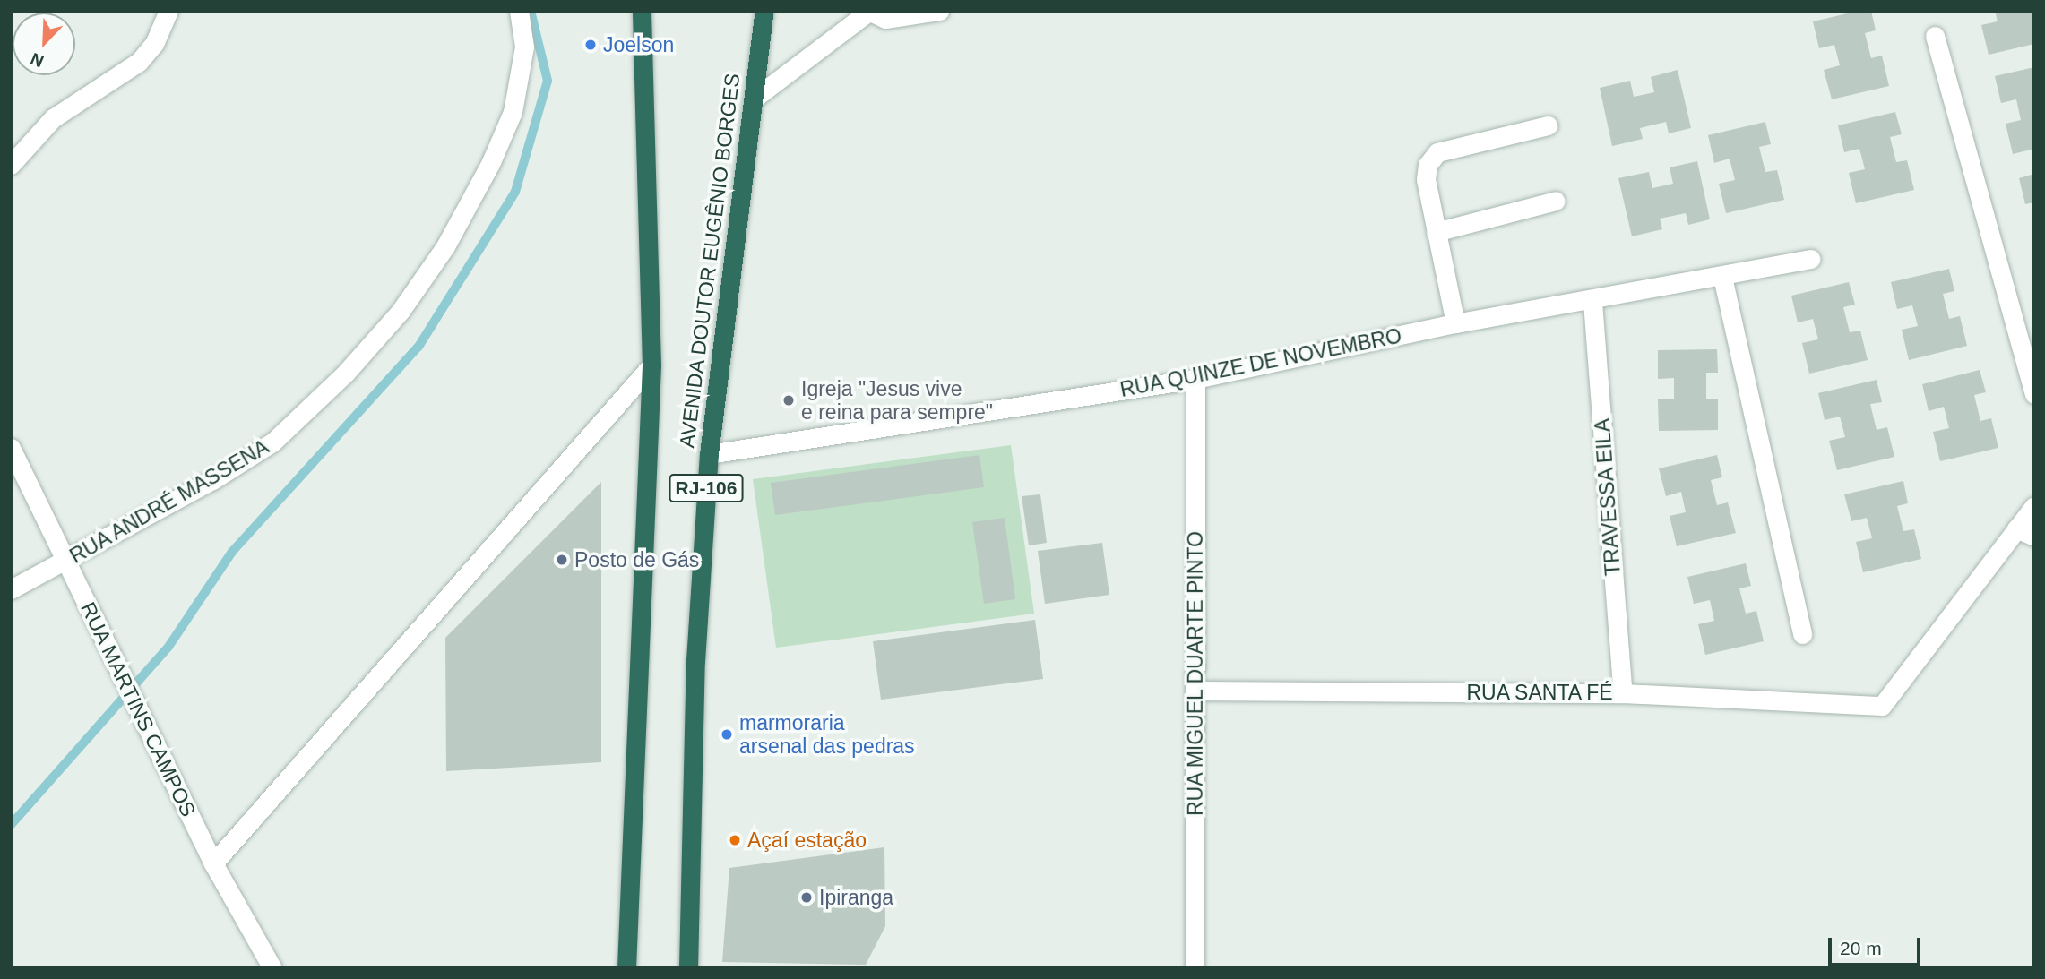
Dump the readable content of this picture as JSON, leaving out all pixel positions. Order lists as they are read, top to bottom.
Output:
{
  "streets": {
    "highway": ["AVENIDA DOUTOR EUGÊNIO BORGES", "RJ-106"],
    "street": [
      "RUA QUINZE DE NOVEMBRO",
      "TRAVESSA EILA",
      "RUA ANDRÉ MASSENA",
      "RUA MIGUEL DUARTE PINTO",
      "RUA SANTA FÉ",
      "RUA MARTINS CAMPOS"
    ]
  },
  "crossings": [
    ["AVENIDA DOUTOR EUGÊNIO BORGES", "RUA QUINZE DE NOVEMBRO"],
    ["RUA QUINZE DE NOVEMBRO", "TRAVESSA EILA"],
    ["RUA QUINZE DE NOVEMBRO", "RUA MIGUEL DUARTE PINTO"],
    ["TRAVESSA EILA", "RUA SANTA FÉ"],
    ["RUA ANDRÉ MASSENA", "RUA MARTINS CAMPOS"],
    ["RUA MIGUEL DUARTE PINTO", "RUA SANTA FÉ"]
  ],
  "places": [
    "Joelson",
    "Igreja \"Jesus vive e reina para sempre\"",
    "Posto de Gás",
    "marmoraria arsenal das pedras",
    "Açaí estação",
    "Ipiranga"
  ],
  "scale_bar": "20 m",
  "north": "bottom left"
}
